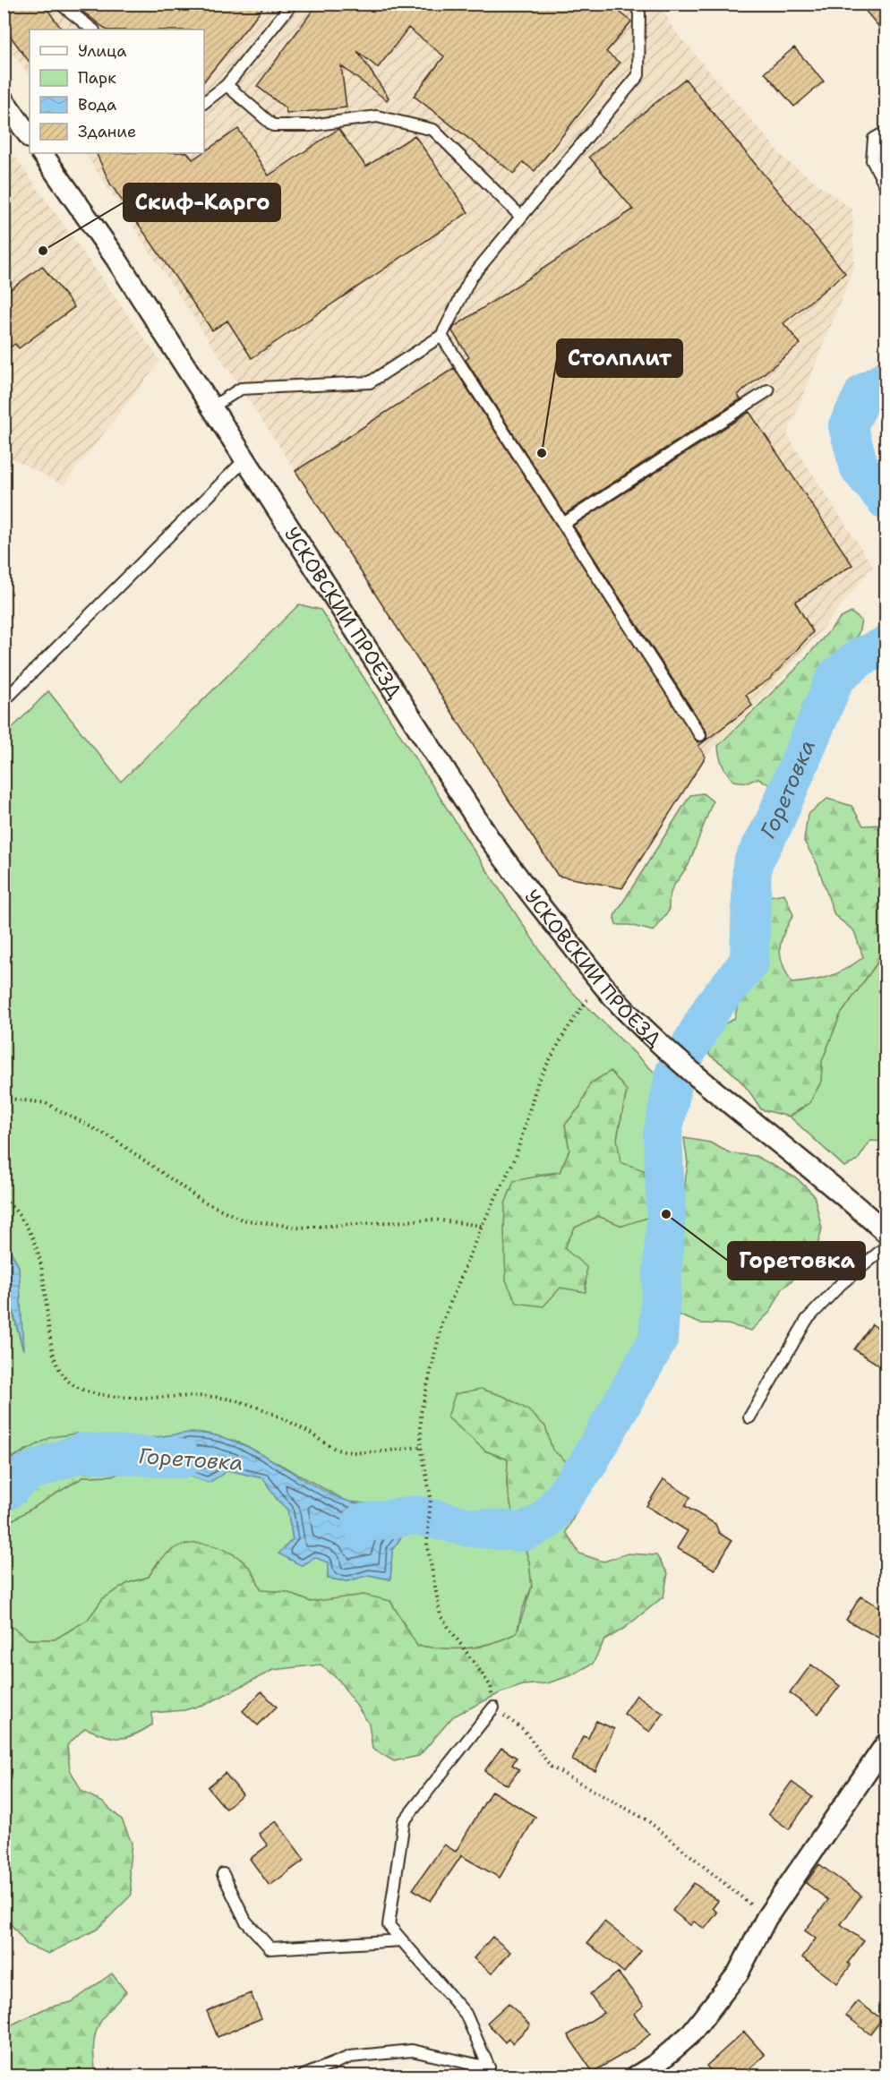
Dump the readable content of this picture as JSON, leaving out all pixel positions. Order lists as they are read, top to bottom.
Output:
{
  "streets": {
    "street": ["УСКОВСКИЙ ПРОЕЗД"]
  },
  "water": ["Горетовка"],
  "places": ["Скиф-Карго", "Столплит", "Горетовка"],
  "legend": [
    "Улица",
    "Парк",
    "Вода",
    "Здание"
  ]
}
